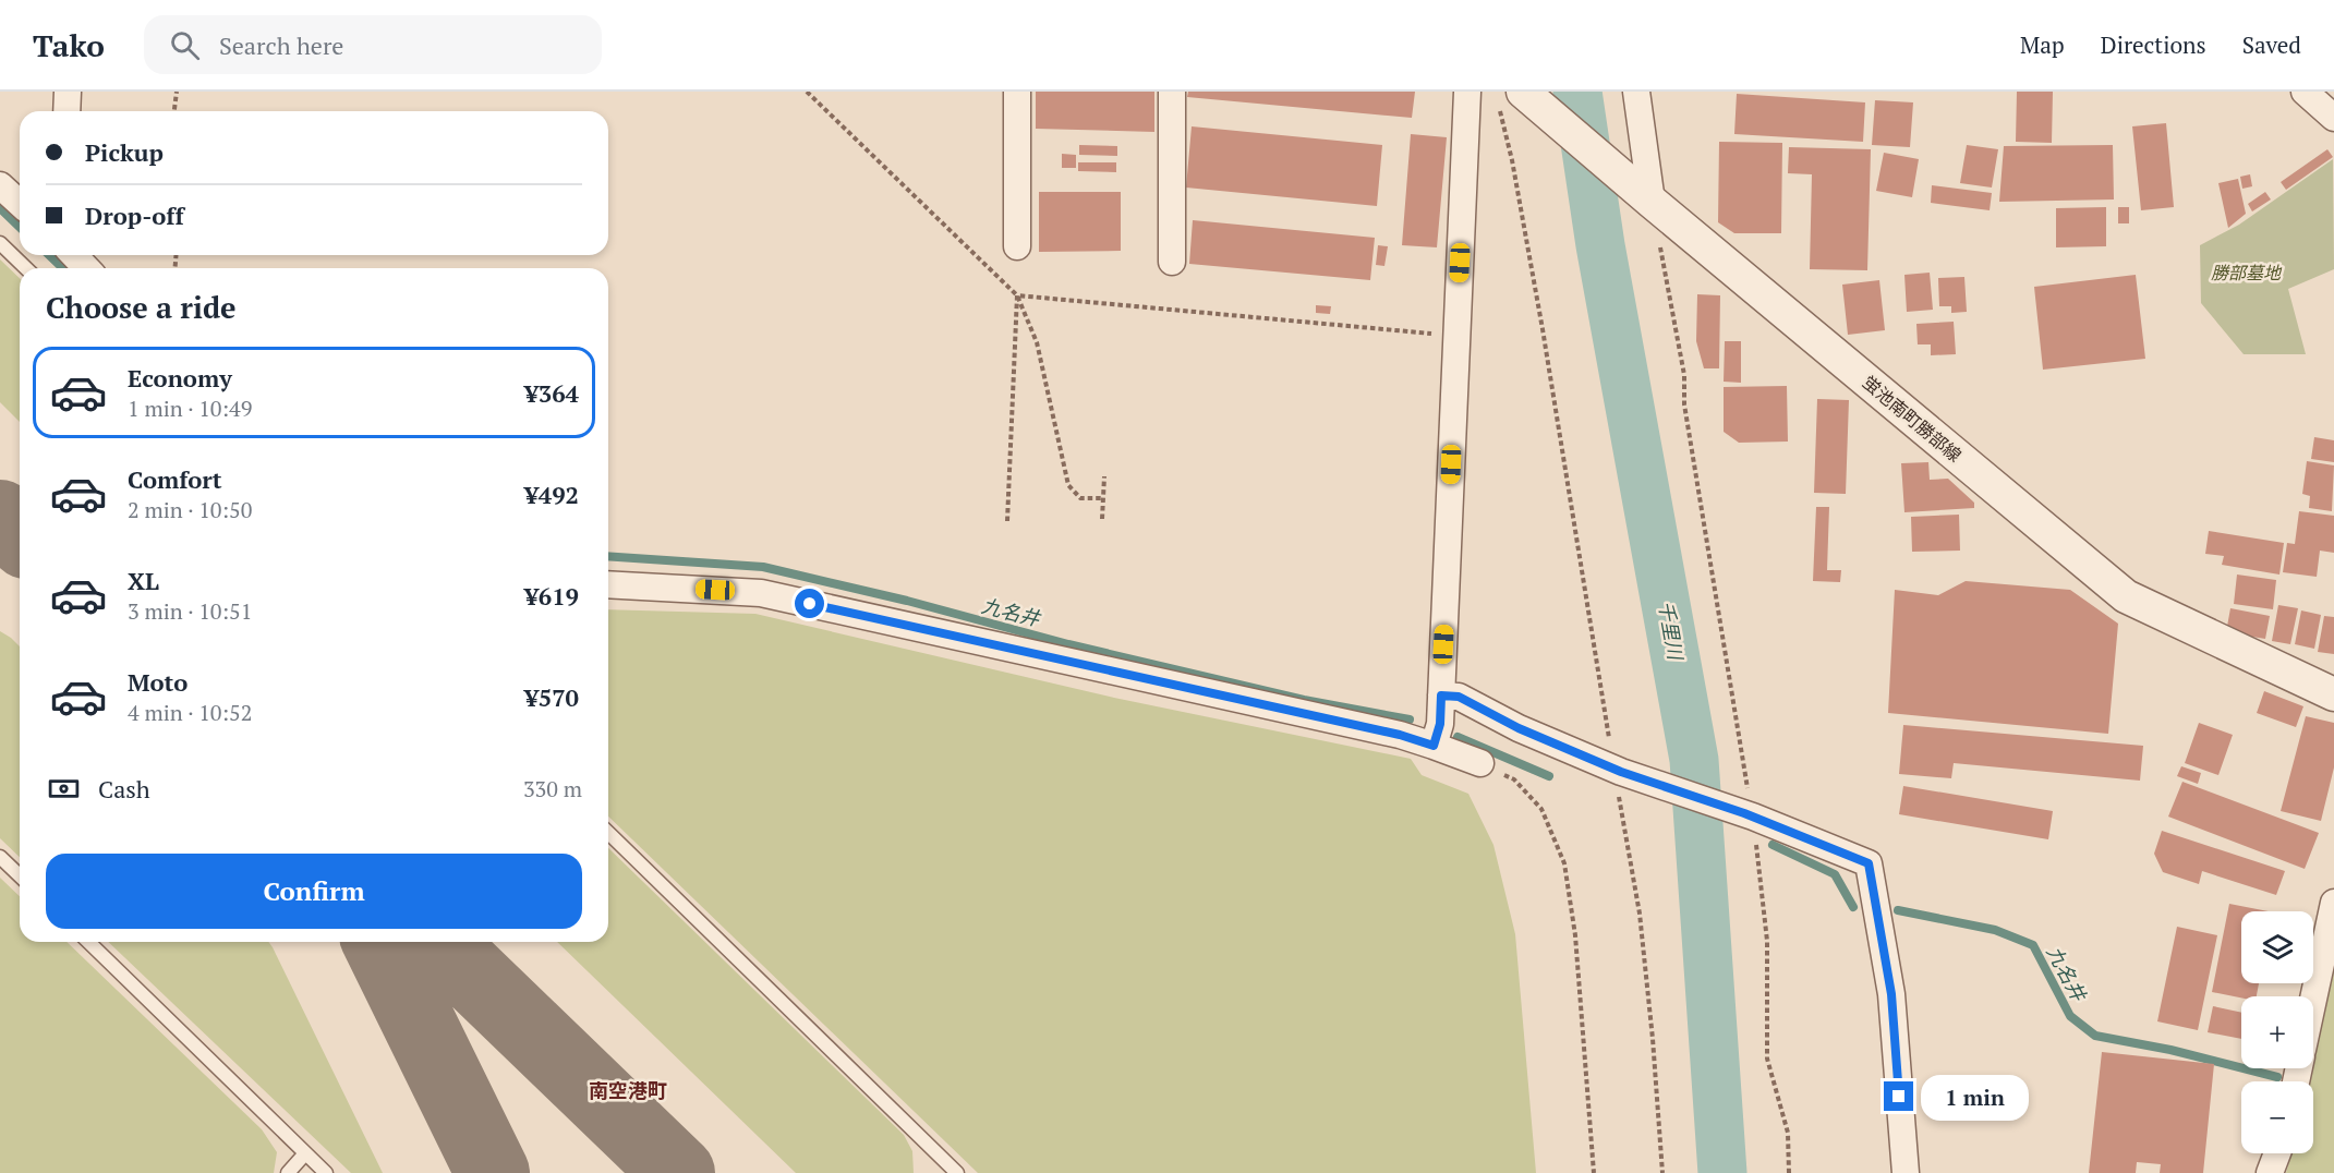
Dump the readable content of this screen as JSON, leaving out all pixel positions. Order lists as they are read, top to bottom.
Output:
{
  "streets": {
    "street": ["蛍池南町勝部線"]
  },
  "districts": ["南空港町"],
  "water": ["九名井", "千里川"],
  "parks": ["勝部墓地"],
  "page": {
    "header": "Tako",
    "search": "Search here",
    "nav": ["Map", "Directions", "Saved"],
    "banner": ["Pickup", "Drop-off"],
    "heading": "Choose a ride",
    "list": [
      {
        "name": "Economy",
        "note": "1 min · 10:49",
        "value": "¥364"
      },
      {
        "name": "Comfort",
        "note": "2 min · 10:50",
        "value": "¥492"
      },
      {
        "name": "XL",
        "note": "3 min · 10:51",
        "value": "¥619"
      },
      {
        "name": "Moto",
        "note": "4 min · 10:52",
        "value": "¥570"
      }
    ],
    "pay": ["Cash", "330 m"],
    "buttons": "Confirm",
    "map_buttons": ["+", "−"],
    "bubble": "1 min"
  }
}
